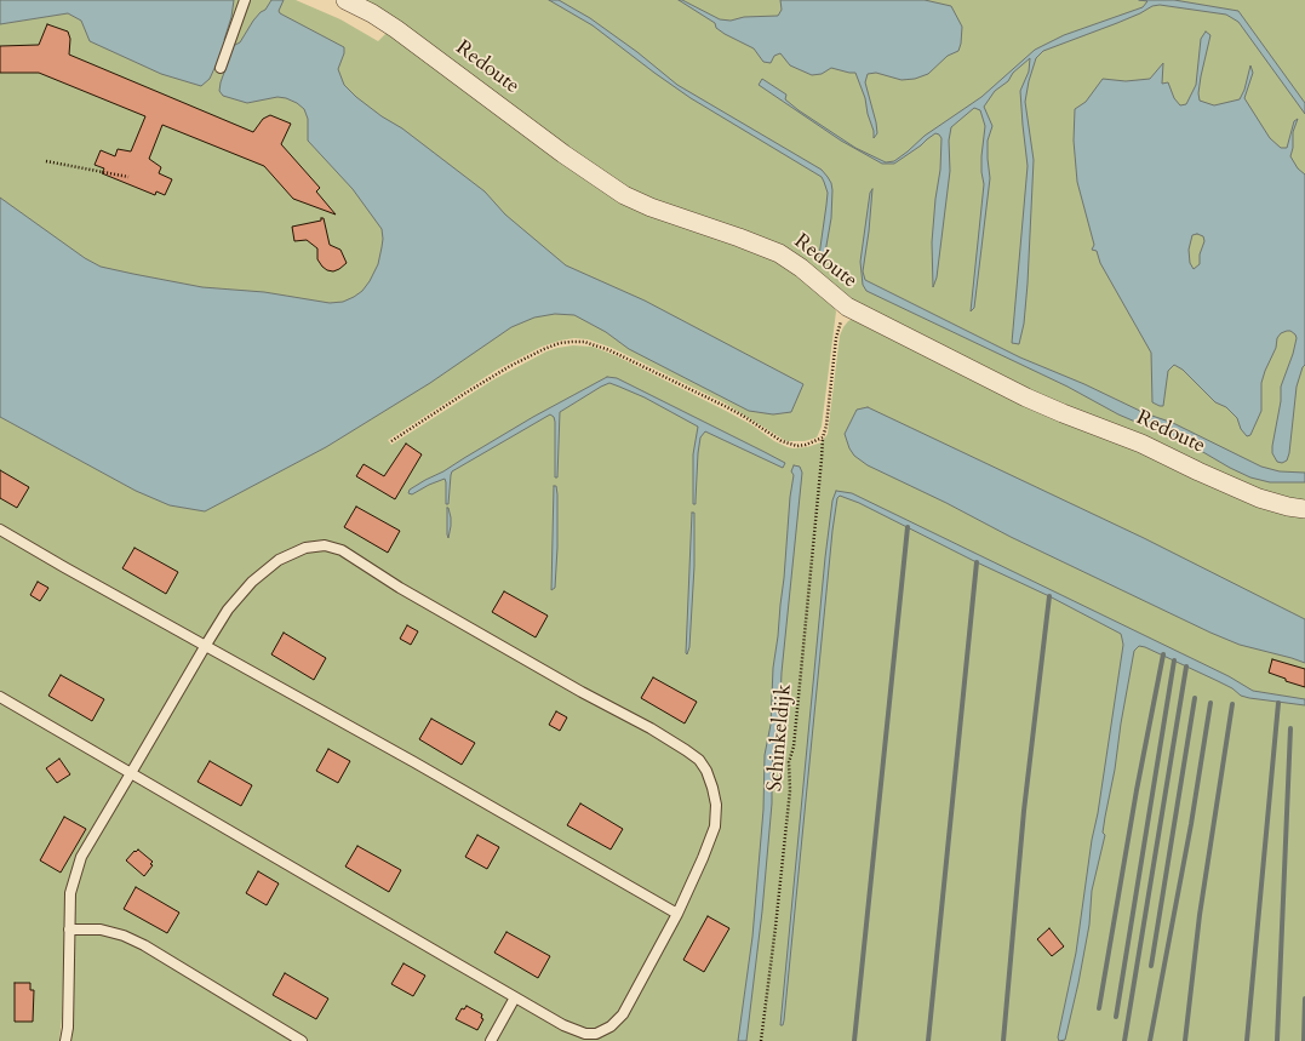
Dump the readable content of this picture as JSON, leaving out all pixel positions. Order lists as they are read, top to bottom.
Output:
{
  "streets": {
    "street": ["Redoute"],
    "path": ["Schinkeldijk"]
  },
  "crossings": [
    ["Redoute", "Schinkeldijk"]
  ]
}
